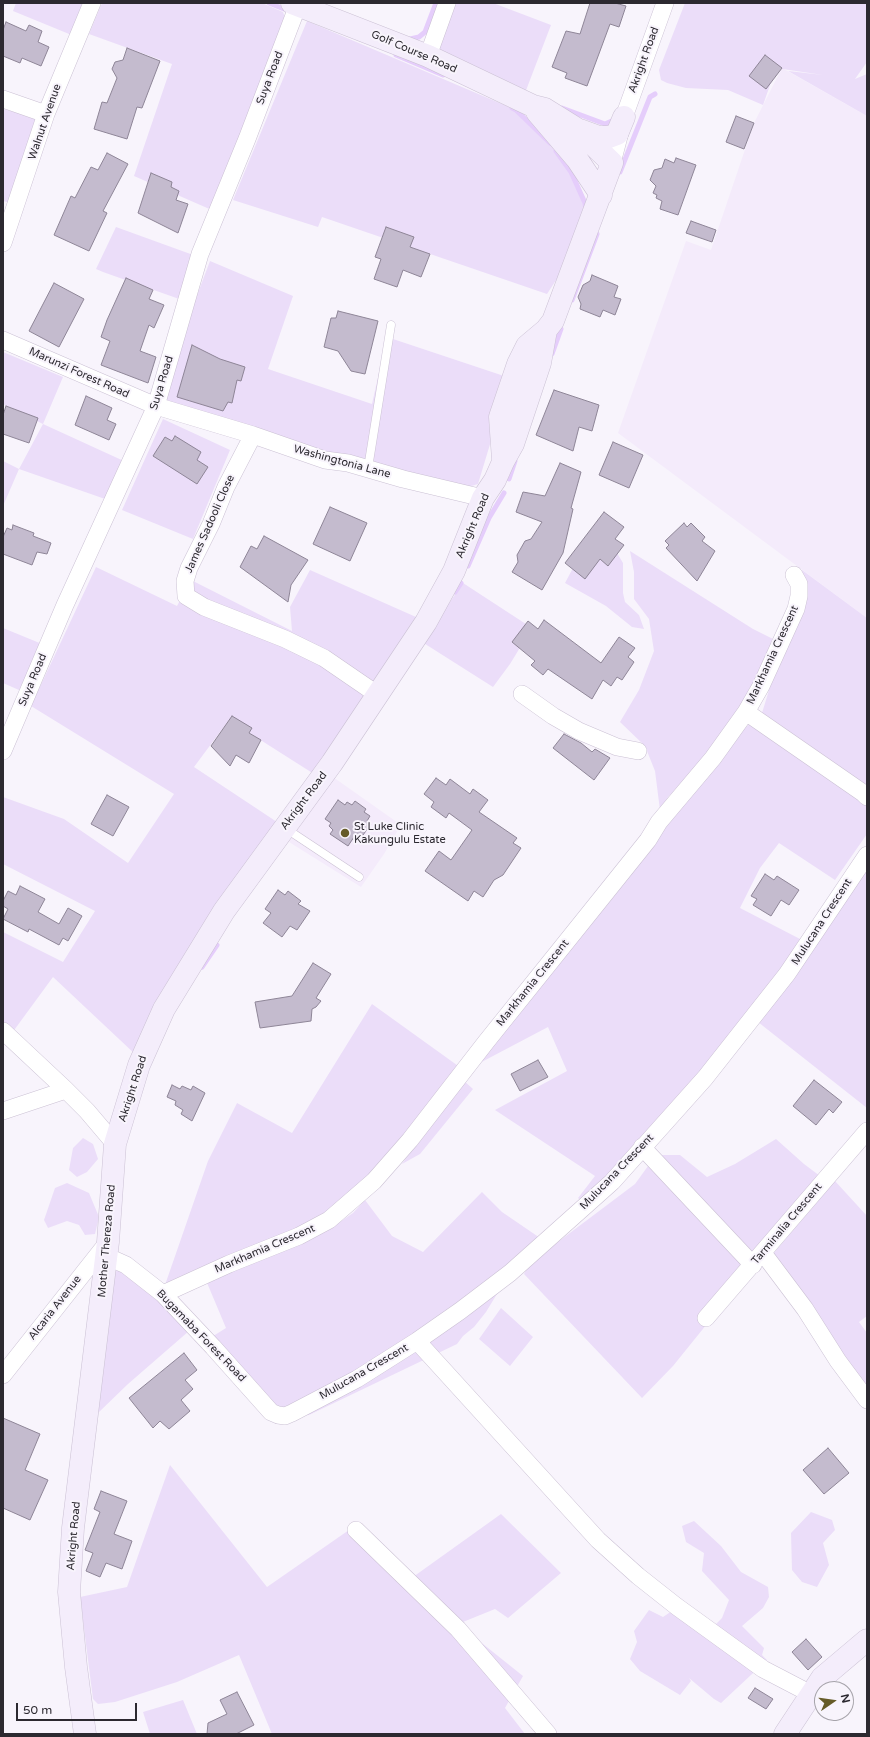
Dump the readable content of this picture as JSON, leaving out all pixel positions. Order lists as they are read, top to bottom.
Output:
{
  "streets": {
    "street": [
      "Golf Course Road",
      "Akright Road",
      "Suya Road",
      "Walnut Avenue",
      "Marunzi Forest Road",
      "Washingtonia Lane",
      "James Sadooli Close",
      "Markhamia Crescent",
      "Mulucana Crescent",
      "Tarminalia Crescent",
      "Mother Thereza Road",
      "Alcaria Avenue",
      "Bugamaba Forest Road"
    ]
  },
  "crossings": [
    ["Golf Course Road", "Akright Road"],
    ["Golf Course Road", "Suya Road"],
    ["Akright Road", "Washingtonia Lane"],
    ["Akright Road", "James Sadooli Close"],
    ["Akright Road", "Mother Thereza Road"],
    ["Suya Road", "Marunzi Forest Road"],
    ["Suya Road", "Washingtonia Lane"],
    ["Marunzi Forest Road", "Washingtonia Lane"],
    ["Washingtonia Lane", "James Sadooli Close"],
    ["Markhamia Crescent", "Bugamaba Forest Road"],
    ["Mulucana Crescent", "Bugamaba Forest Road"],
    ["Mother Thereza Road", "Alcaria Avenue"],
    ["Mother Thereza Road", "Bugamaba Forest Road"],
    ["Alcaria Avenue", "Bugamaba Forest Road"]
  ],
  "places": ["St Luke Clinic Kakungulu Estate"],
  "scale_bar": "50 m",
  "north": "right"
}
